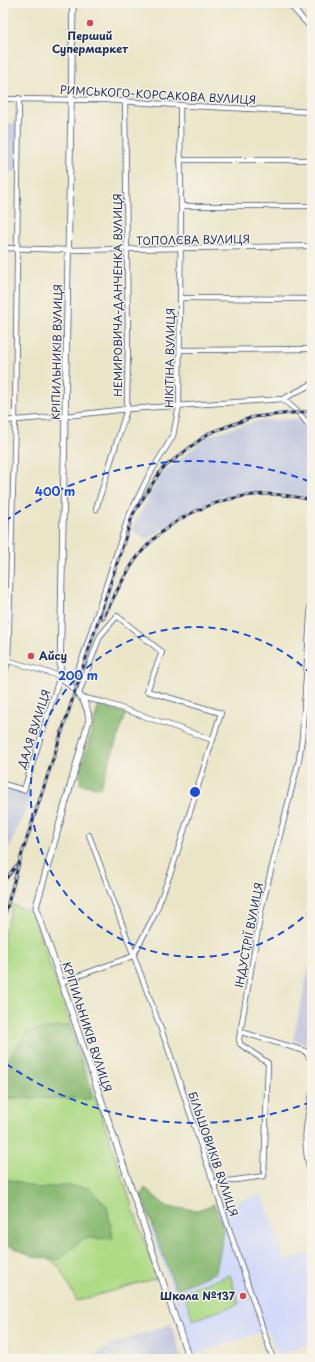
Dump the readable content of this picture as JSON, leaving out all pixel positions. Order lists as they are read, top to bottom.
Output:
{
  "streets": {
    "street": [
      "РИМСЬКОГО-КОРСАКОВА ВУЛИЦЯ",
      "ТОПОЛЄВА ВУЛИЦЯ",
      "НЕМИРОВИЧА-ДАНЧЕНКА ВУЛИЦЯ",
      "КРІПИЛЬНИКІВ ВУЛИЦЯ",
      "НІКІТІНА ВУЛИЦЯ",
      "ДАЛЯ ВУЛИЦЯ",
      "ІНДУСТРІЇ ВУЛИЦЯ",
      "БІЛЬШОВИКІВ ВУЛИЦЯ"
    ]
  },
  "crossings": [
    ["РИМСЬКОГО-КОРСАКОВА ВУЛИЦЯ", "НЕМИРОВИЧА-ДАНЧЕНКА ВУЛИЦЯ"],
    ["РИМСЬКОГО-КОРСАКОВА ВУЛИЦЯ", "КРІПИЛЬНИКІВ ВУЛИЦЯ"],
    ["РИМСЬКОГО-КОРСАКОВА ВУЛИЦЯ", "НІКІТІНА ВУЛИЦЯ"],
    ["ТОПОЛЄВА ВУЛИЦЯ", "НЕМИРОВИЧА-ДАНЧЕНКА ВУЛИЦЯ"],
    ["ТОПОЛЄВА ВУЛИЦЯ", "КРІПИЛЬНИКІВ ВУЛИЦЯ"],
    ["ТОПОЛЄВА ВУЛИЦЯ", "НІКІТІНА ВУЛИЦЯ"],
    ["КРІПИЛЬНИКІВ ВУЛИЦЯ", "ДАЛЯ ВУЛИЦЯ"],
    ["ІНДУСТРІЇ ВУЛИЦЯ", "БІЛЬШОВИКІВ ВУЛИЦЯ"]
  ],
  "places": ["Перший Супермаркет", "Айсу", "Школа №137"],
  "rings": ["400 m", "200 m"]
}
